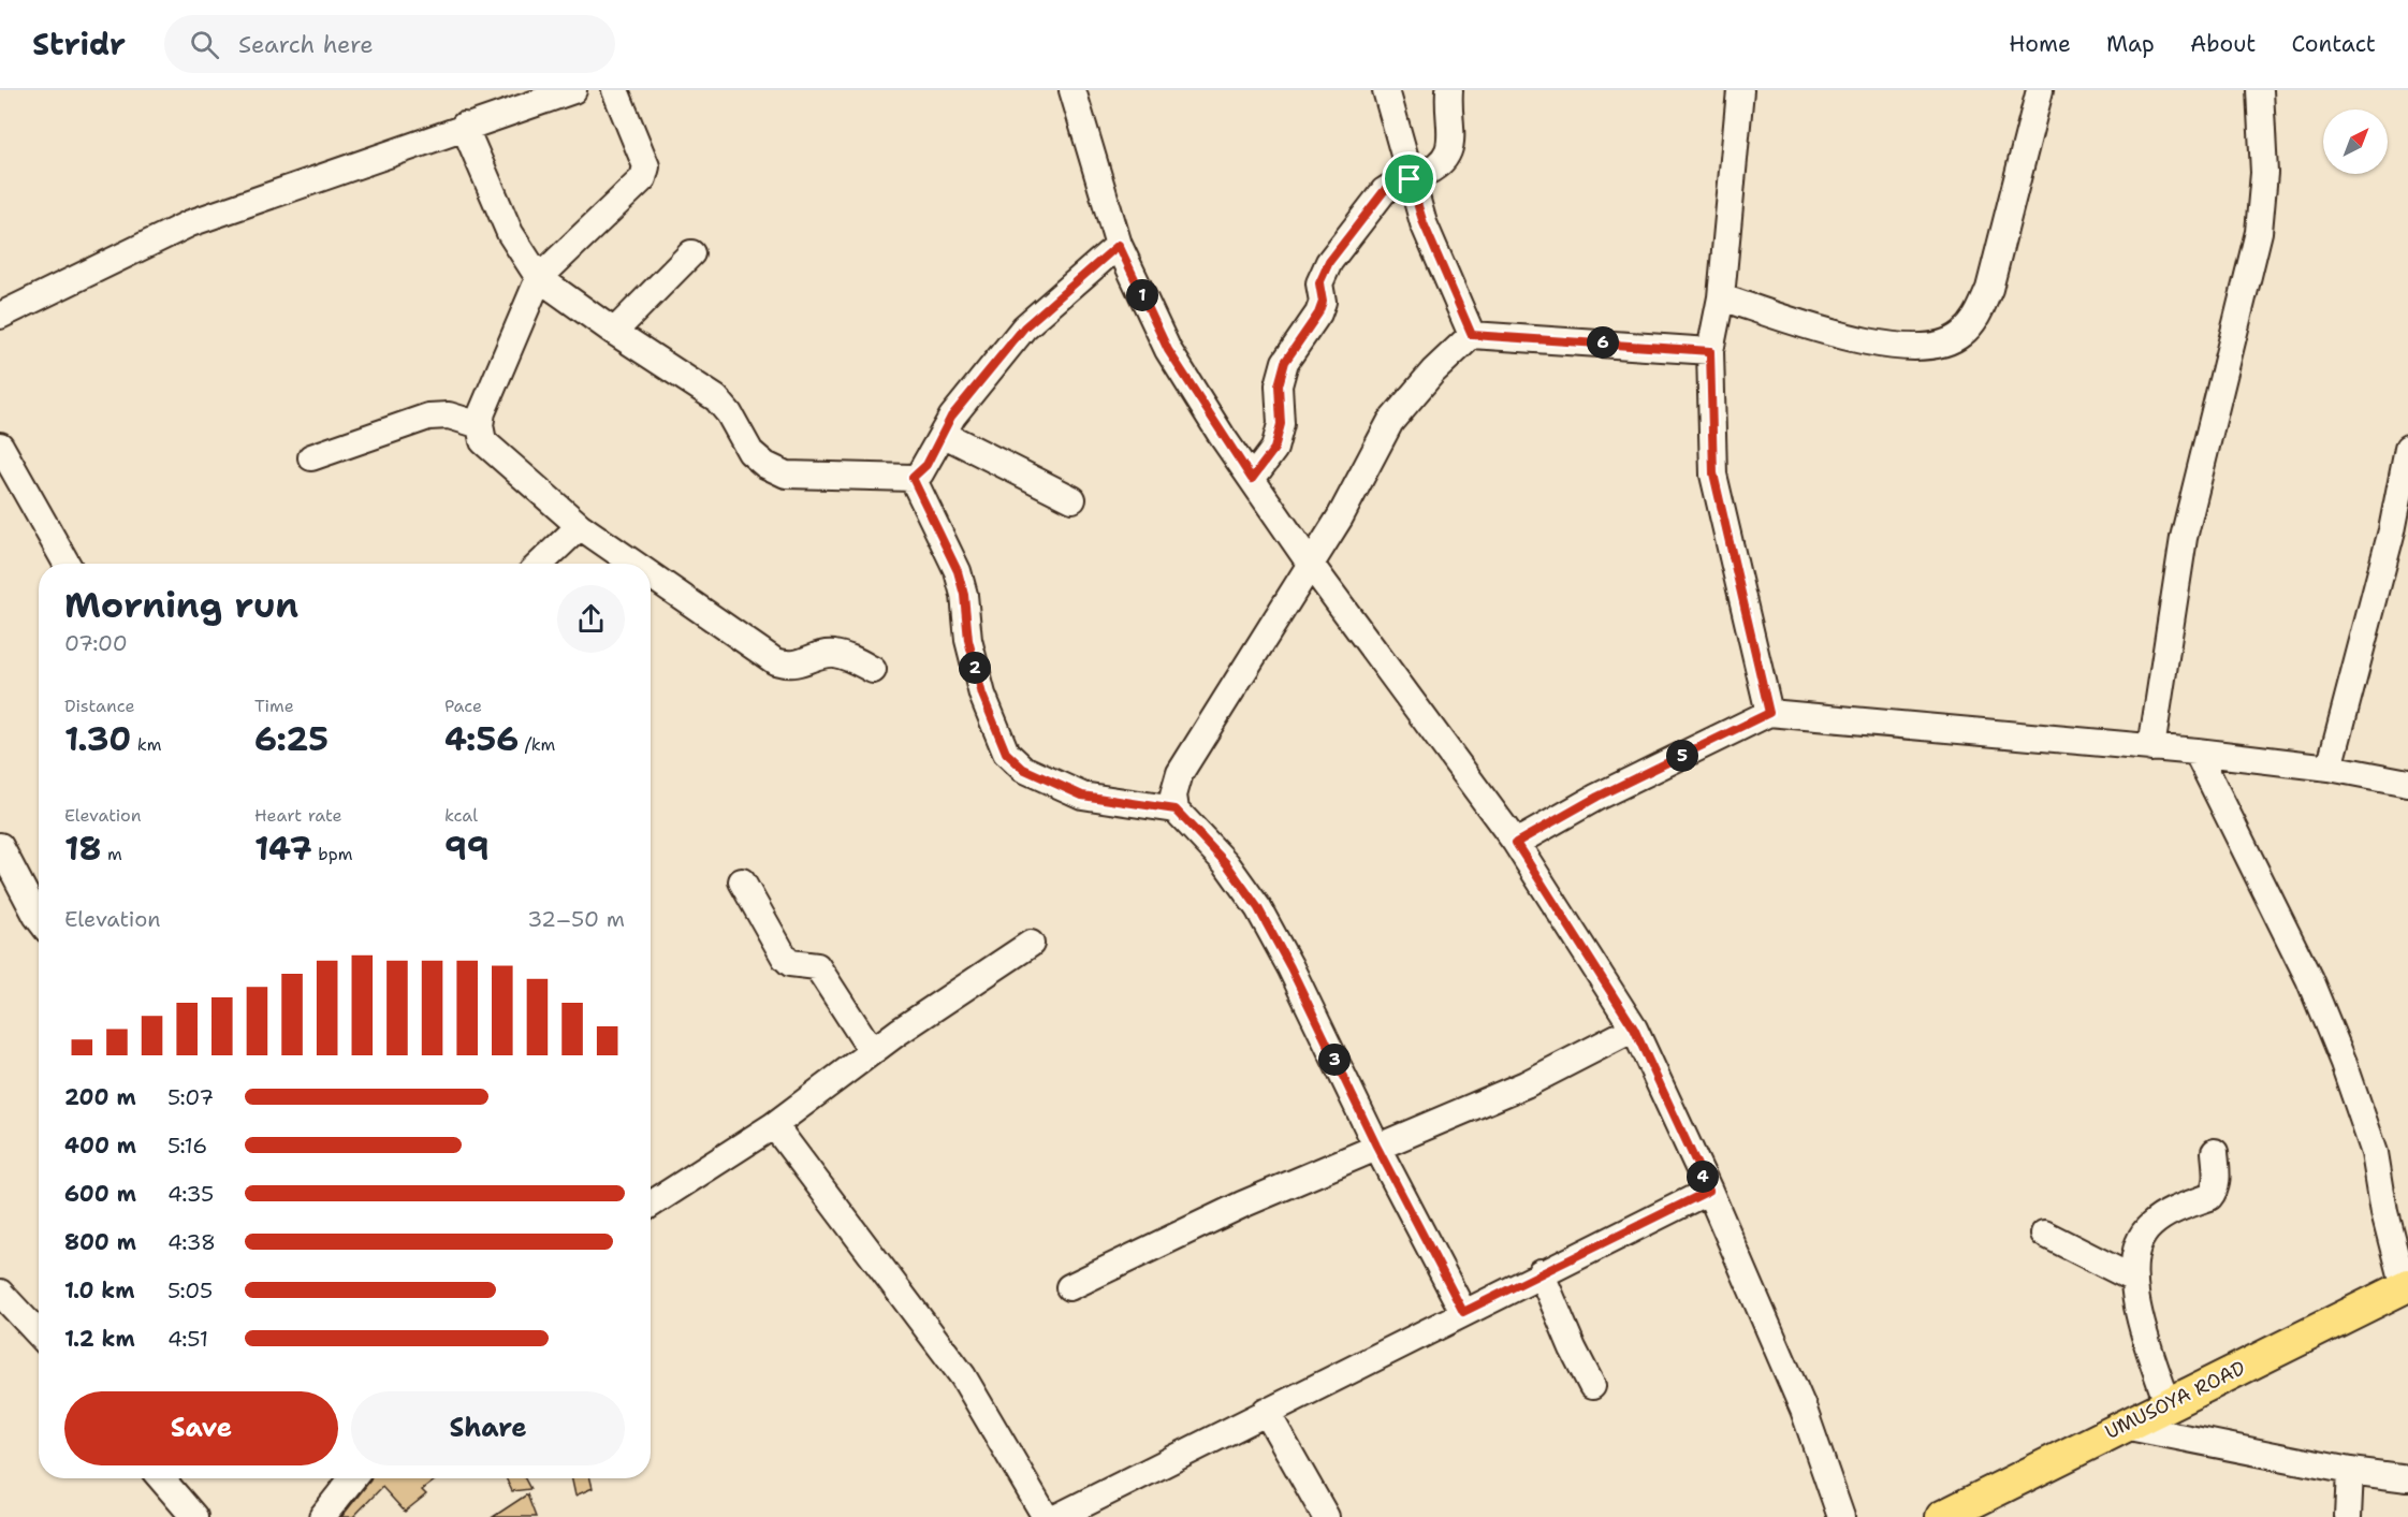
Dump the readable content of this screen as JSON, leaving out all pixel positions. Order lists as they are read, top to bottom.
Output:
{
  "streets": {
    "main road": ["UMUSOYA ROAD"]
  },
  "north": "top right",
  "page": {
    "header": "Stridr",
    "search": "Search here",
    "nav": [
      "Home",
      "Map",
      "About",
      "Contact"
    ],
    "pins": [
      "1",
      "6",
      "2",
      "5",
      "3",
      "4"
    ],
    "heading": ["Morning run", "07:00"],
    "stats": [
      ["Distance", "1.30 km"],
      ["Time", "6:25"],
      ["Pace", "4:56 /km"],
      ["Elevation", "18 m"],
      ["Heart rate", "147 bpm"],
      ["kcal", "99"]
    ],
    "chart": ["Elevation", "32–50 m"],
    "list": [
      {
        "name": "200 m",
        "note": "5:07"
      },
      {
        "name": "400 m",
        "note": "5:16"
      },
      {
        "name": "600 m",
        "note": "4:35"
      },
      {
        "name": "800 m",
        "note": "4:38"
      },
      {
        "name": "1.0 km",
        "note": "5:05"
      },
      {
        "name": "1.2 km",
        "note": "4:51"
      }
    ],
    "buttons": ["Save", "Share"]
  }
}
